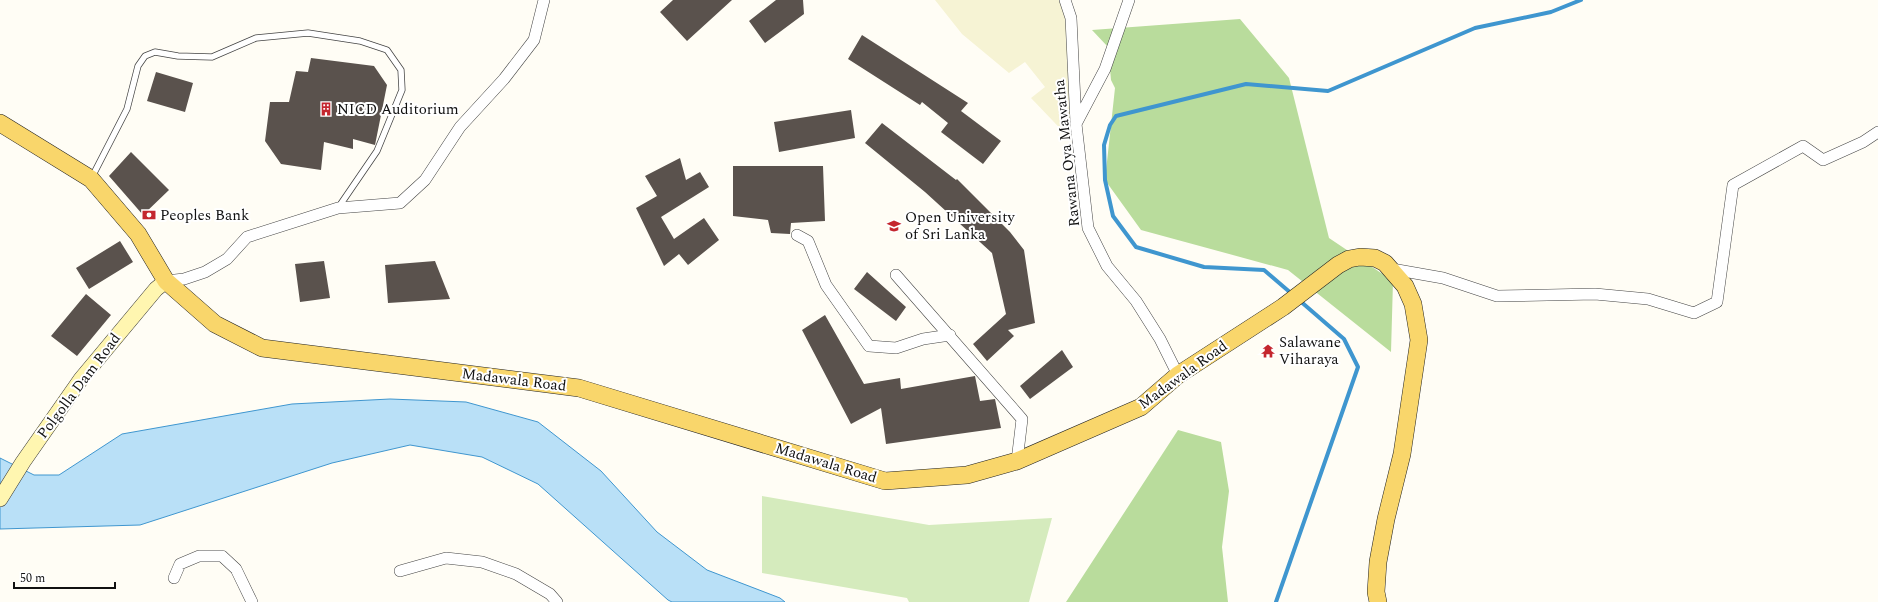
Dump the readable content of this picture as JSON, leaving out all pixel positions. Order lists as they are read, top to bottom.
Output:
{
  "streets": {
    "main road": ["Madawala Road", "Polgolla Dam Road"],
    "street": ["Rawana Oya Mawatha"]
  },
  "crossings": [
    ["Rawana Oya Mawatha", "Madawala Road"],
    ["Madawala Road", "Polgolla Dam Road"]
  ],
  "places": {
    "building": ["NICD Auditorium"],
    "bank": ["Peoples Bank"],
    "school or university": ["Open University of Sri Lanka"],
    "temple": ["Salawane Viharaya"]
  },
  "scale_bar": "50 m"
}
